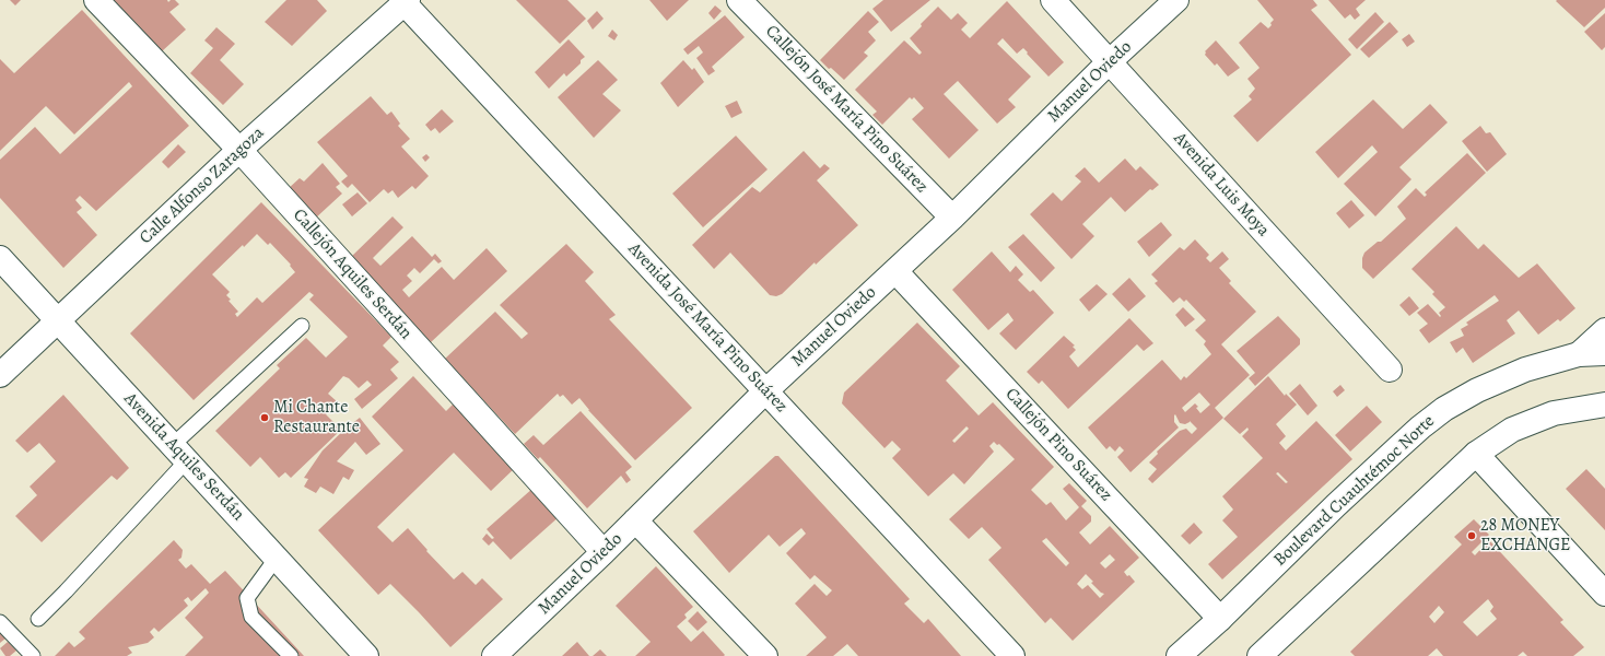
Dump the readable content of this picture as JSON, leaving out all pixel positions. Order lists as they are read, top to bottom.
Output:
{
  "streets": {
    "street": [
      "Manuel Oviedo",
      "Callejón José María Pino Suárez",
      "Avenida Luis Moya",
      "Calle Alfonso Zaragoza",
      "Callejón Aquiles Serdán",
      "Avenida José María Pino Suárez",
      "Callejón Pino Suárez",
      "Avenida Aquiles Serdán",
      "Boulevard Cuauhtémoc Norte"
    ]
  },
  "crossings": [
    ["Manuel Oviedo", "Callejón José María Pino Suárez"],
    ["Manuel Oviedo", "Avenida Luis Moya"],
    ["Manuel Oviedo", "Callejón Aquiles Serdán"],
    ["Manuel Oviedo", "Avenida José María Pino Suárez"],
    ["Manuel Oviedo", "Callejón Pino Suárez"],
    ["Calle Alfonso Zaragoza", "Callejón Aquiles Serdán"],
    ["Calle Alfonso Zaragoza", "Avenida José María Pino Suárez"],
    ["Calle Alfonso Zaragoza", "Avenida Aquiles Serdán"],
    ["Callejón Pino Suárez", "Boulevard Cuauhtémoc Norte"]
  ],
  "places": ["Mi Chante Restaurante", "28 MONEY EXCHANGE"]
}
